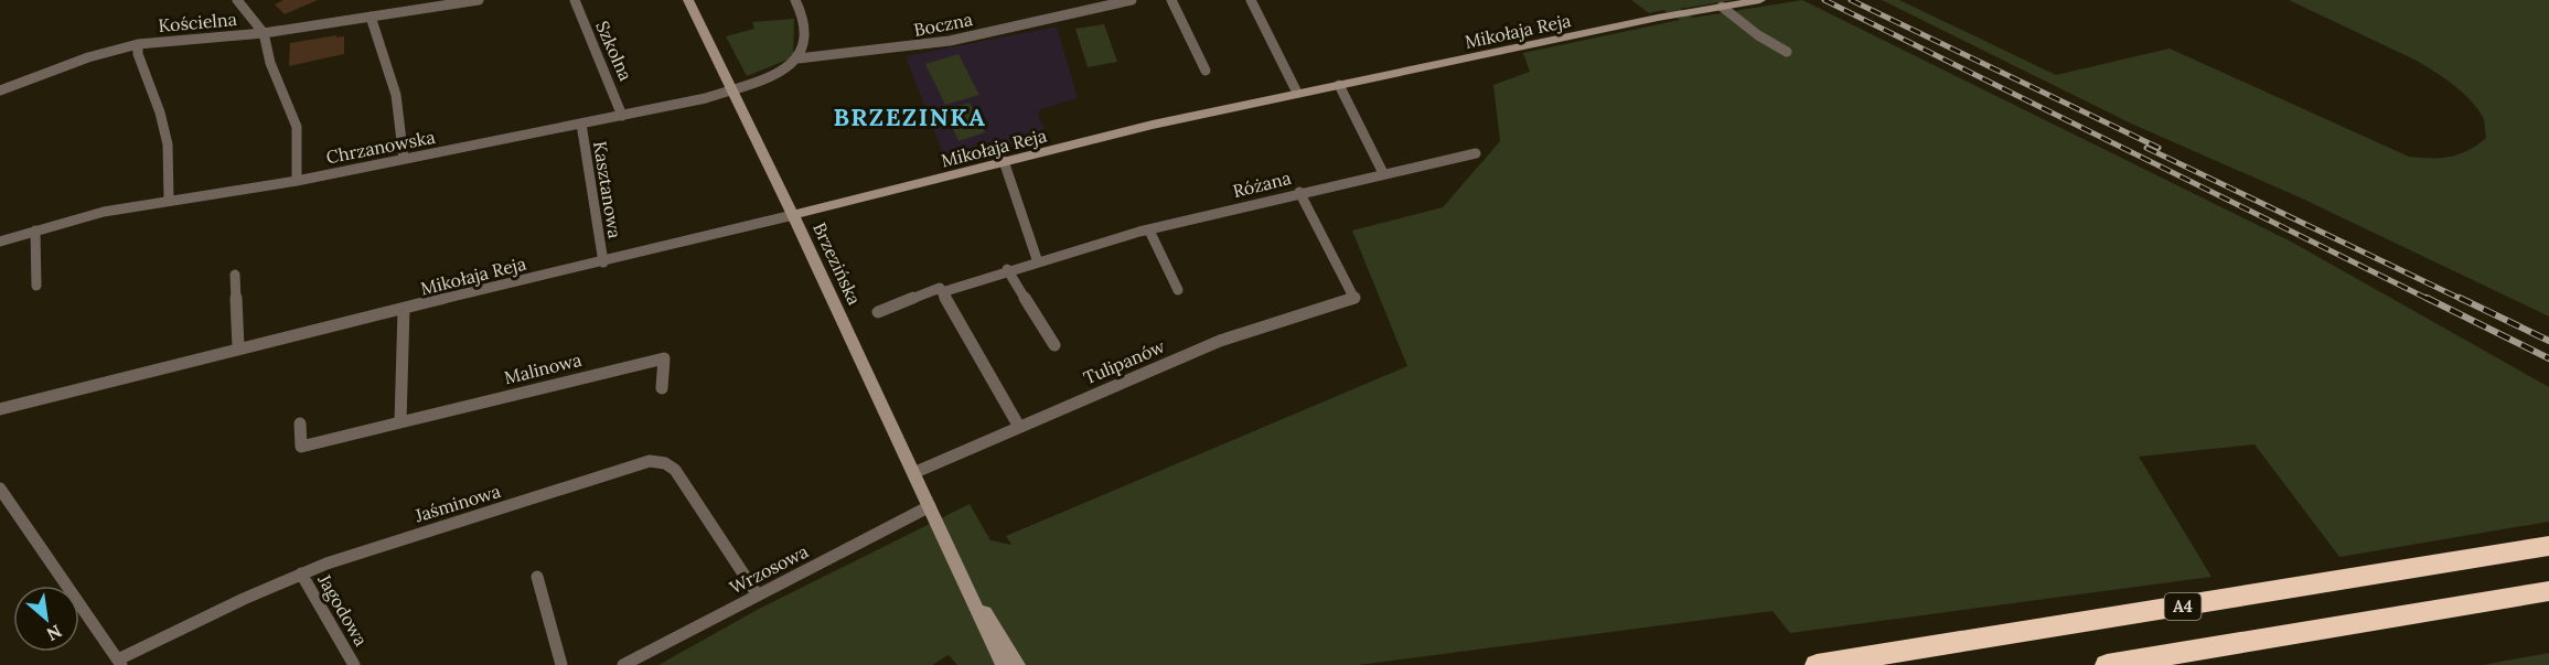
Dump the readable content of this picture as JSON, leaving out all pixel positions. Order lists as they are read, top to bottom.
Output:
{
  "streets": {
    "highway": ["A4"],
    "street": [
      "Kościelna",
      "Boczna",
      "Mikołaja Reja",
      "Szkolna",
      "Chrzanowska",
      "Różana",
      "Kasztanowa",
      "Brzezińska",
      "Tulipanów",
      "Malinowa",
      "Jaśminowa",
      "Wrzosowa",
      "Jagodowa"
    ]
  },
  "crossings": [
    ["Boczna", "Chrzanowska"],
    ["Boczna", "Brzezińska"],
    ["Mikołaja Reja", "Kasztanowa"],
    ["Mikołaja Reja", "Brzezińska"],
    ["Szkolna", "Chrzanowska"],
    ["Chrzanowska", "Kasztanowa"],
    ["Chrzanowska", "Brzezińska"],
    ["Różana", "Tulipanów"],
    ["Brzezińska", "Tulipanów"],
    ["Brzezińska", "Wrzosowa"],
    ["Jaśminowa", "Wrzosowa"],
    ["Jaśminowa", "Jagodowa"]
  ],
  "districts": ["BRZEZINKA"],
  "north": "bottom right"
}
